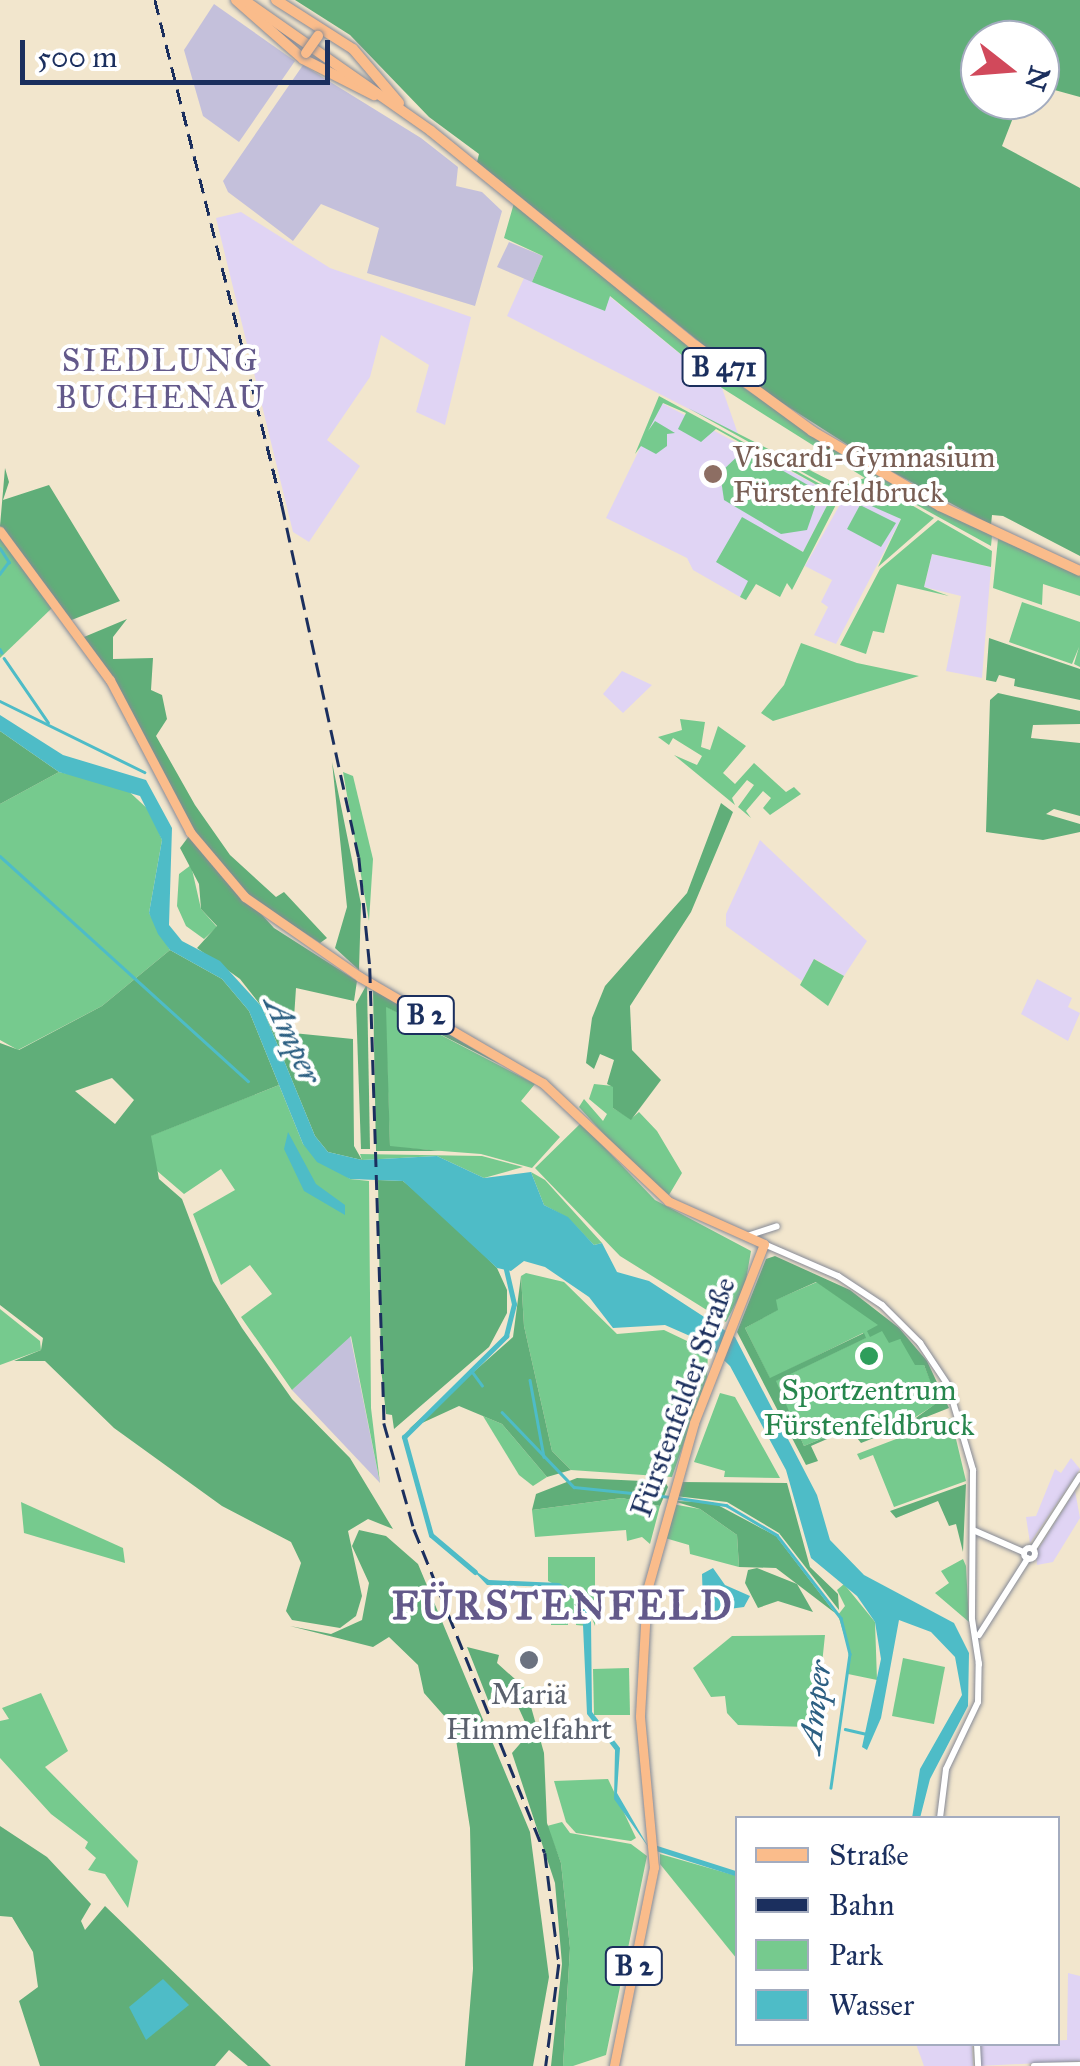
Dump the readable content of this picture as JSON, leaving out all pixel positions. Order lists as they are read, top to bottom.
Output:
{
  "streets": {
    "highway": ["B 471"],
    "main road": ["B 2", "Fürstenfelder Straße"]
  },
  "crossings": [
    ["B 2", "Fürstenfelder Straße"]
  ],
  "districts": ["SIEDLUNG BUCHENAU", "FÜRSTENFELD"],
  "water": ["Amper"],
  "places": ["Viscardi-Gymnasium Fürstenfeldbruck", "Sportzentrum Fürstenfeldbruck", "Mariä Himmelfahrt"],
  "legend": [
    "Straße",
    "Bahn",
    "Park",
    "Wasser"
  ],
  "scale_bar": "500 m",
  "north": "right"
}
